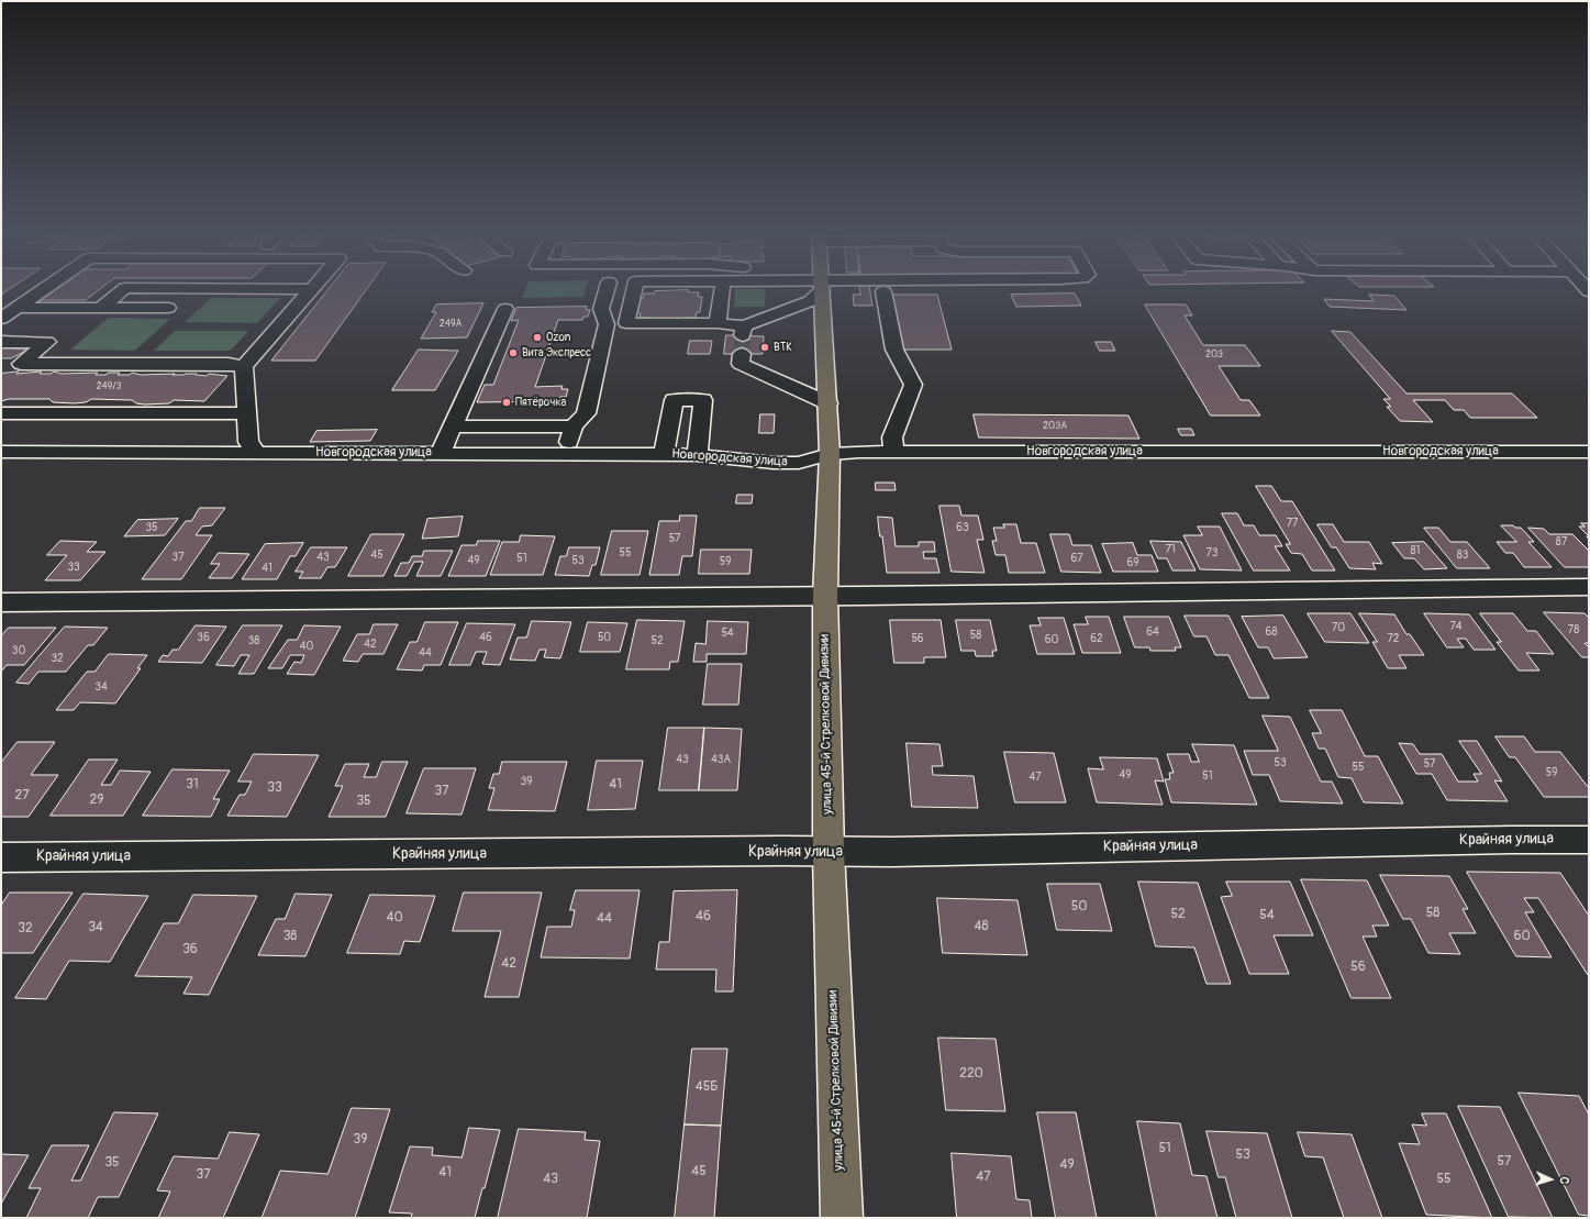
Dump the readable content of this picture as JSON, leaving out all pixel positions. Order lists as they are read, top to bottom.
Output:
{
  "streets": {
    "main road": ["улица 45-й Стрелковой Дивизии"],
    "street": ["Новгородская улица", "Крайняя улица"]
  },
  "crossings": [
    ["Новгородская улица", "улица 45-й Стрелковой Дивизии"],
    ["улица 45-й Стрелковой Дивизии", "Крайняя улица"]
  ],
  "places": [
    "Ozon",
    "ВТК",
    "Вита Экспресс",
    "Пятёрочка"
  ],
  "house_numbers": [
    "249А",
    "203",
    "249/3",
    "203А",
    "77",
    "35",
    "63",
    "57",
    "87",
    "71",
    "81",
    "55",
    "73",
    "45",
    "83",
    "37",
    "43",
    "51",
    "67",
    "49",
    "53",
    "59",
    "69",
    "33",
    "41",
    "74",
    "70",
    "78",
    "64",
    "68",
    "54",
    "58",
    "36",
    "46",
    "50",
    "56",
    "62",
    "72",
    "60",
    "38",
    "52",
    "42",
    "40",
    "30",
    "44",
    "32",
    "34",
    "43",
    "43А",
    "53",
    "57",
    "55",
    "59",
    "49",
    "51",
    "47",
    "39",
    "31",
    "41",
    "33",
    "37",
    "27",
    "29",
    "35",
    "50",
    "58",
    "52",
    "54",
    "46",
    "40",
    "44",
    "48",
    "34",
    "32",
    "38",
    "60",
    "36",
    "42",
    "56",
    "220",
    "45Б",
    "39",
    "51",
    "53",
    "57",
    "35",
    "49",
    "45",
    "41",
    "37",
    "47",
    "43",
    "55"
  ],
  "north": "right"
}
